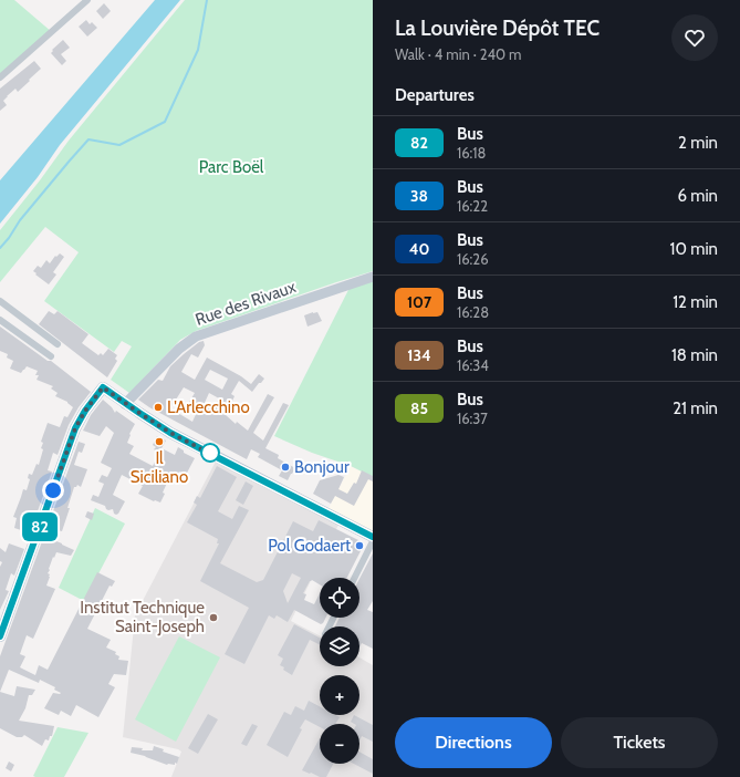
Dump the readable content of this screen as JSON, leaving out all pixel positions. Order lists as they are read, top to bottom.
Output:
{
  "streets": {
    "street": ["Rue des Rivaux"]
  },
  "parks": ["Parc Boël"],
  "places": [
    "L'Arlecchino",
    "Il Siciliano",
    "Bonjour",
    "Pol Godaert",
    "Institut Technique Saint-Joseph"
  ],
  "lines": ["bus line 82"],
  "page": {
    "on_map": "82",
    "heading": [
      ["La Louvière Dépôt TEC", "Walk · 4 min · 240 m"],
      "Departures"
    ],
    "list": [
      {
        "mark": "82",
        "name": "Bus",
        "note": "16:18",
        "value": "2 min"
      },
      {
        "mark": "38",
        "name": "Bus",
        "note": "16:22",
        "value": "6 min"
      },
      {
        "mark": "40",
        "name": "Bus",
        "note": "16:26",
        "value": "10 min"
      },
      {
        "mark": "107",
        "name": "Bus",
        "note": "16:28",
        "value": "12 min"
      },
      {
        "mark": "134",
        "name": "Bus",
        "note": "16:34",
        "value": "18 min"
      },
      {
        "mark": "85",
        "name": "Bus",
        "note": "16:37",
        "value": "21 min"
      }
    ],
    "map_buttons": ["+", "−"],
    "buttons": ["Directions", "Tickets"]
  }
}
